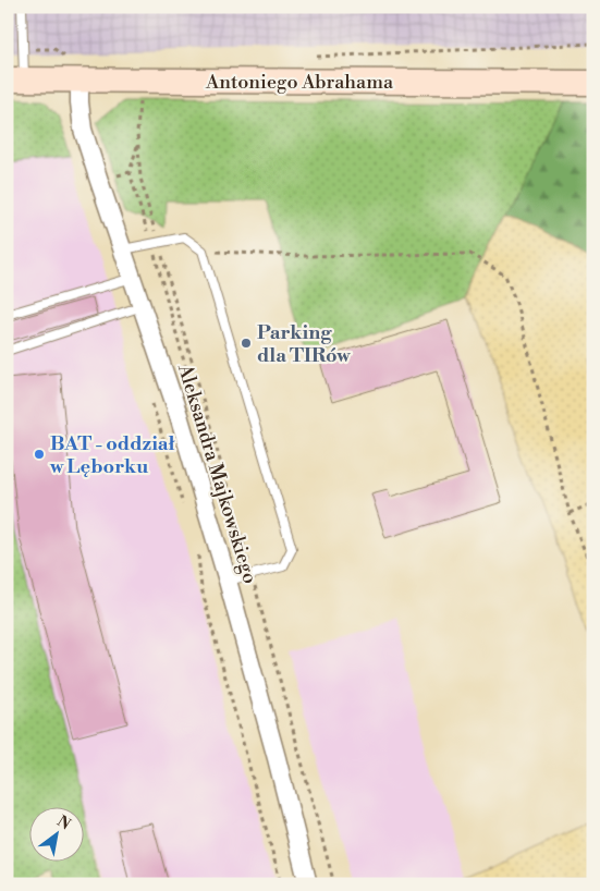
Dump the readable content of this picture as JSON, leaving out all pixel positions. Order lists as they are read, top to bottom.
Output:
{
  "streets": {
    "main road": ["Antoniego Abrahama"],
    "street": ["Aleksandra Majkowskiego"]
  },
  "crossings": [
    ["Antoniego Abrahama", "Aleksandra Majkowskiego"]
  ],
  "places": ["Parking dla TIRów", "BAT - oddział w Lęborku"],
  "north": "top right"
}
